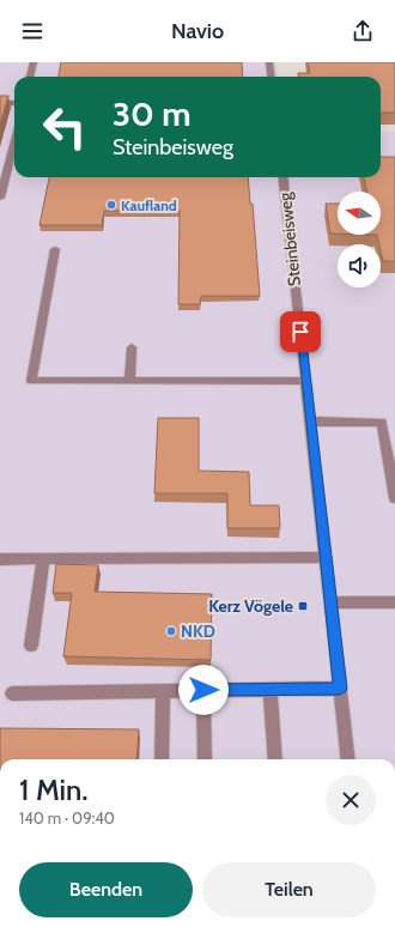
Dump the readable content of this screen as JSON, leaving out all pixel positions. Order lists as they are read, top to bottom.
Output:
{
  "streets": {
    "street": ["Steinbeisweg"]
  },
  "places": {
    "other": ["Kaufland", "NKD"],
    "transit": ["Kerz Vögele"]
  },
  "north": "left",
  "page": {
    "header": "Navio",
    "turn": ["30 m", "Steinbeisweg"],
    "heading": ["1 Min.", "140 m · 09:40"],
    "buttons": ["Beenden", "Teilen"]
  }
}
